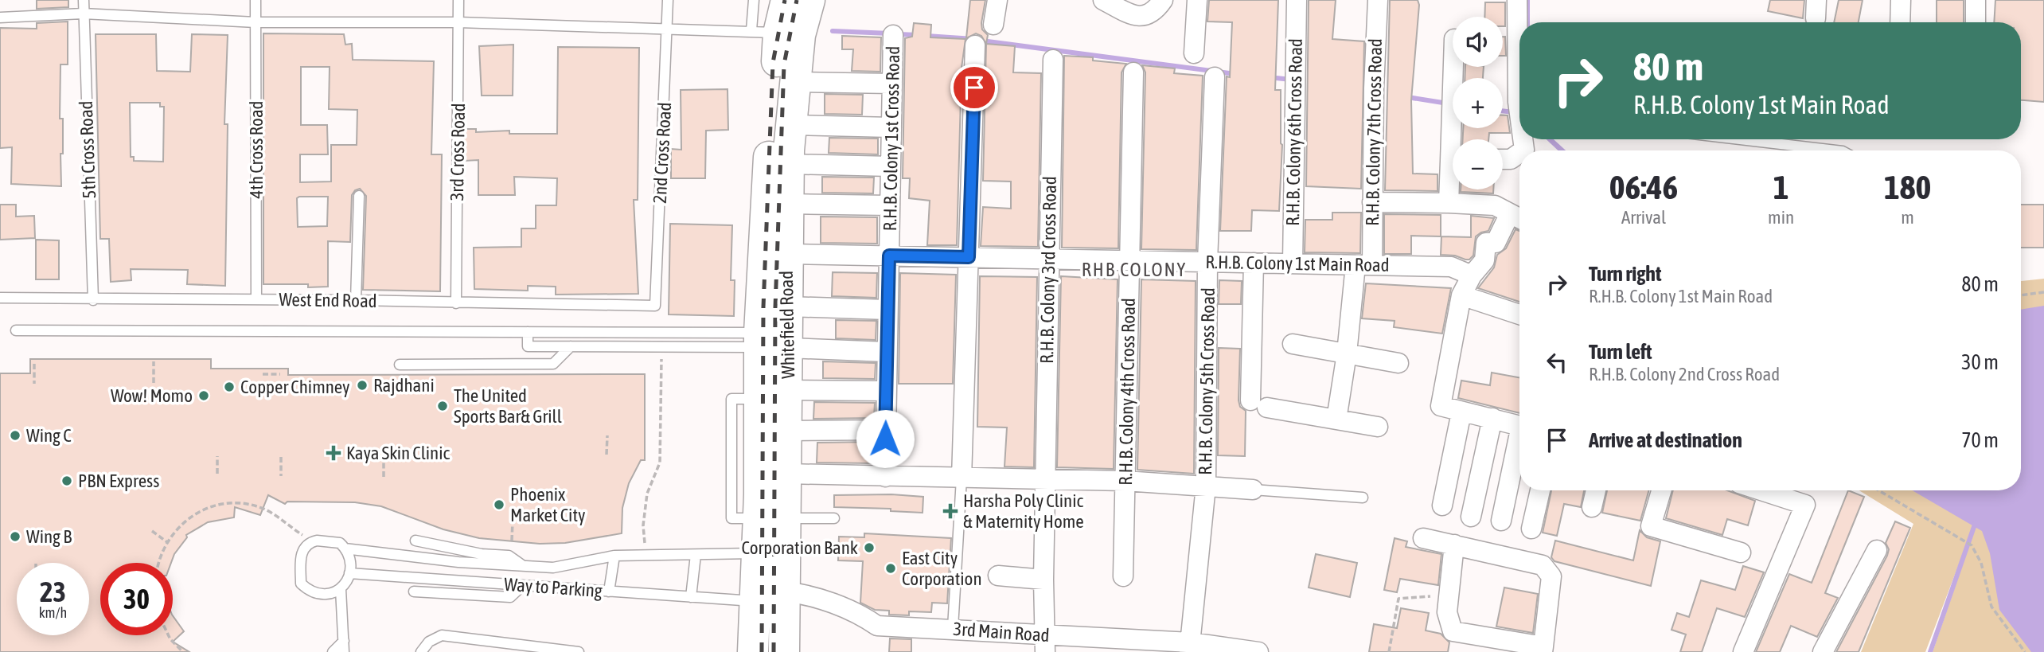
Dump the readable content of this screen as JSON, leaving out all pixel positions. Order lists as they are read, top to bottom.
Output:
{
  "streets": {
    "main road": ["Whitefield Road"],
    "street": [
      "R.H.B. Colony 6th Cross Road",
      "R.H.B. Colony 7th Cross Road",
      "R.H.B. Colony 1st Cross Road",
      "R.H.B. Colony 1st Main Road",
      "R.H.B. Colony 3rd Cross Road",
      "R.H.B. Colony 5th Cross Road",
      "R.H.B. Colony 4th Cross Road",
      "3rd Main Road"
    ],
    "lane": [
      "5th Cross Road",
      "4th Cross Road",
      "3rd Cross Road",
      "2nd Cross Road",
      "West End Road",
      "Way to Parking"
    ]
  },
  "crossings": [
    ["R.H.B. Colony 6th Cross Road", "R.H.B. Colony 1st Main Road"],
    ["R.H.B. Colony 7th Cross Road", "R.H.B. Colony 1st Main Road"],
    ["R.H.B. Colony 1st Cross Road", "R.H.B. Colony 1st Main Road"],
    ["5th Cross Road", "West End Road"],
    ["4th Cross Road", "West End Road"],
    ["3rd Cross Road", "West End Road"],
    ["2nd Cross Road", "West End Road"],
    ["R.H.B. Colony 1st Main Road", "R.H.B. Colony 3rd Cross Road"],
    ["R.H.B. Colony 1st Main Road", "Whitefield Road"],
    ["R.H.B. Colony 1st Main Road", "R.H.B. Colony 5th Cross Road"],
    ["R.H.B. Colony 1st Main Road", "R.H.B. Colony 4th Cross Road"],
    ["R.H.B. Colony 3rd Cross Road", "3rd Main Road"],
    ["Whitefield Road", "Way to Parking"],
    ["Whitefield Road", "3rd Main Road"],
    ["R.H.B. Colony 5th Cross Road", "3rd Main Road"]
  ],
  "districts": ["RHB COLONY"],
  "places": {
    "other": [
      "Rajdhani",
      "Copper Chimney",
      "Wow! Momo",
      "The United Sports Bar& Grill",
      "Wing C",
      "PBN Express",
      "Phoenix Market City",
      "Wing B",
      "Corporation Bank",
      "East City Corporation"
    ],
    "health": ["Kaya Skin Clinic", "Harsha Poly Clinic & Maternity Home"]
  },
  "page": {
    "map_buttons": ["+", "−"],
    "turn": ["80 m", "R.H.B. Colony 1st Main Road"],
    "eta": [
      "06:46",
      "Arrival",
      "1",
      "min",
      "180",
      "m"
    ],
    "list": [
      {
        "name": "Turn right",
        "note": "R.H.B. Colony 1st Main Road",
        "value": "80 m"
      },
      {
        "name": "Turn left",
        "note": "R.H.B. Colony 2nd Cross Road",
        "value": "30 m"
      },
      {
        "name": "Arrive at destination",
        "value": "70 m"
      }
    ],
    "speed": "23 km/h",
    "limit": "30"
  }
}
